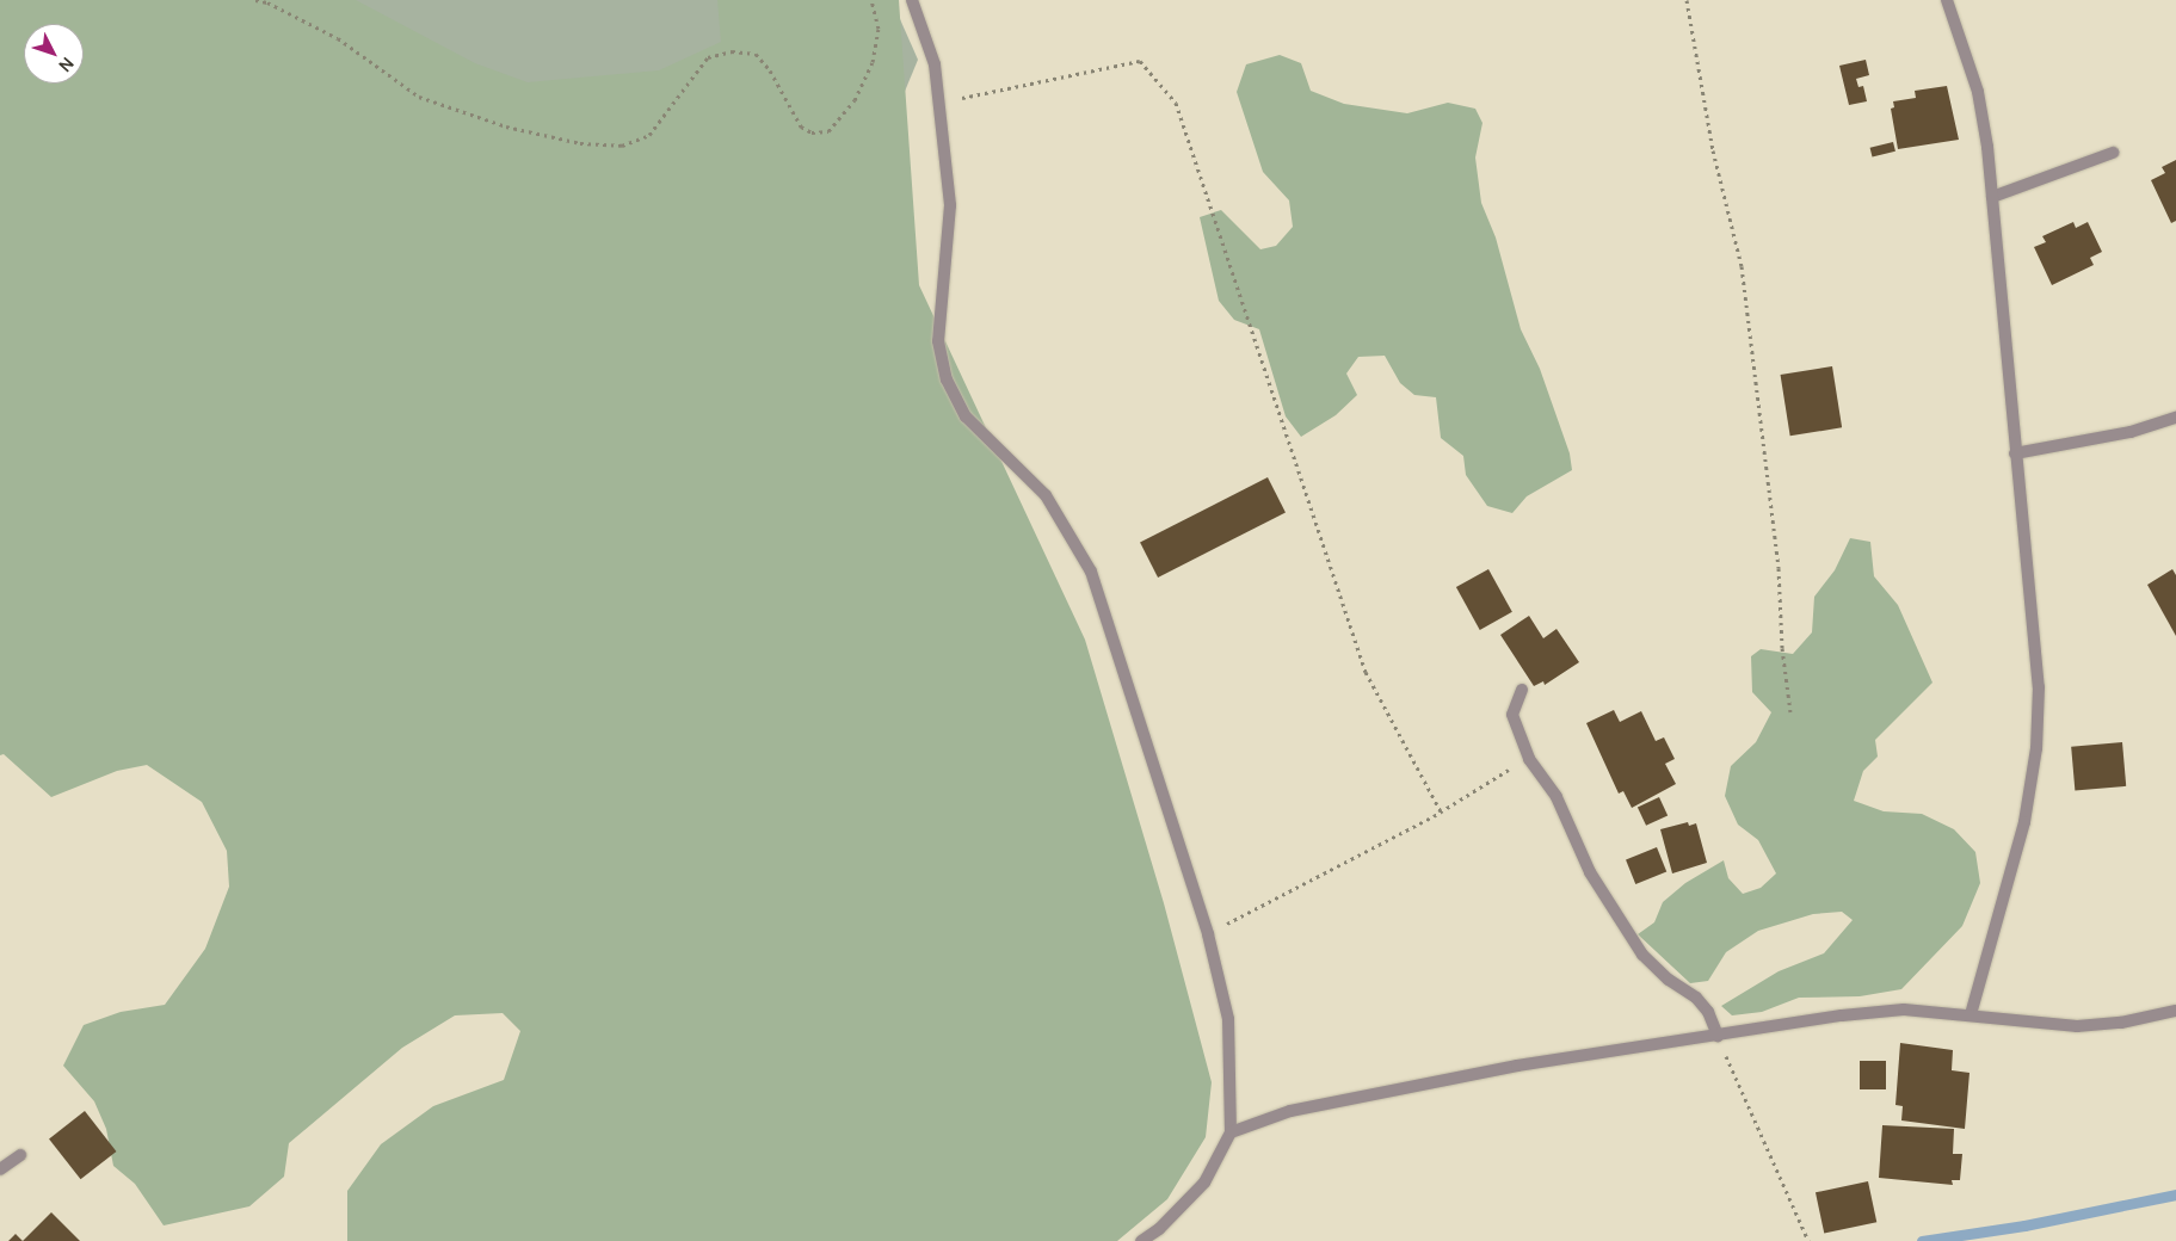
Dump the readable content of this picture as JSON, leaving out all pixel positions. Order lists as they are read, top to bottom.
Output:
{
  "north": "bottom right"
}
